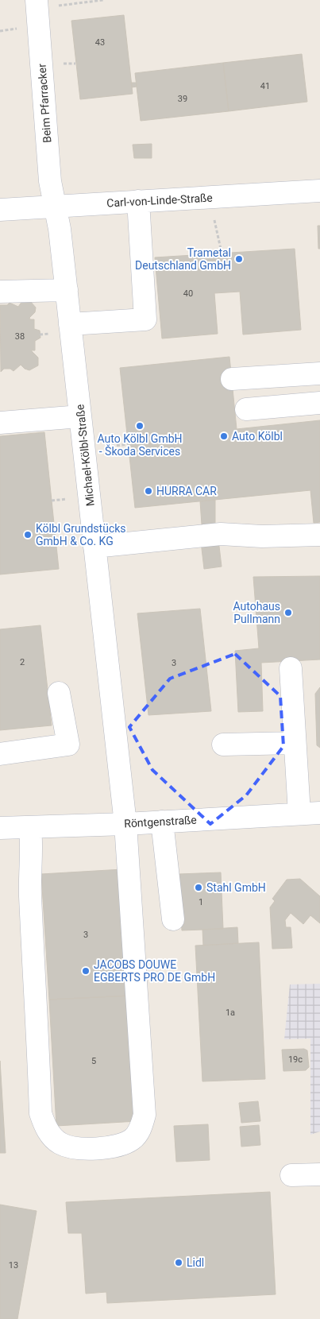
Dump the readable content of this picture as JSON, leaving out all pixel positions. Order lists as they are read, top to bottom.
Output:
{
  "streets": {
    "street": [
      "Beim Pfarracker",
      "Carl-von-Linde-Straße",
      "Michael-Kölbl-Straße",
      "Röntgenstraße"
    ]
  },
  "crossings": [
    ["Beim Pfarracker", "Carl-von-Linde-Straße"],
    ["Beim Pfarracker", "Michael-Kölbl-Straße"],
    ["Carl-von-Linde-Straße", "Michael-Kölbl-Straße"],
    ["Michael-Kölbl-Straße", "Röntgenstraße"]
  ],
  "places": [
    "Trametal Deutschland GmbH",
    "Auto Kölbl GmbH - Škoda Services",
    "Auto Kölbl",
    "HURRA CAR",
    "Kölbl Grundstücks GmbH & Co. KG",
    "Autohaus Pullmann",
    "Stahl GmbH",
    "JACOBS DOUWE EGBERTS PRO DE GmbH",
    "Lidl"
  ],
  "house_numbers": [
    "43",
    "41",
    "39",
    "40",
    "38",
    "2",
    "3",
    "1",
    "3",
    "1a",
    "19c",
    "5",
    "13"
  ]
}
